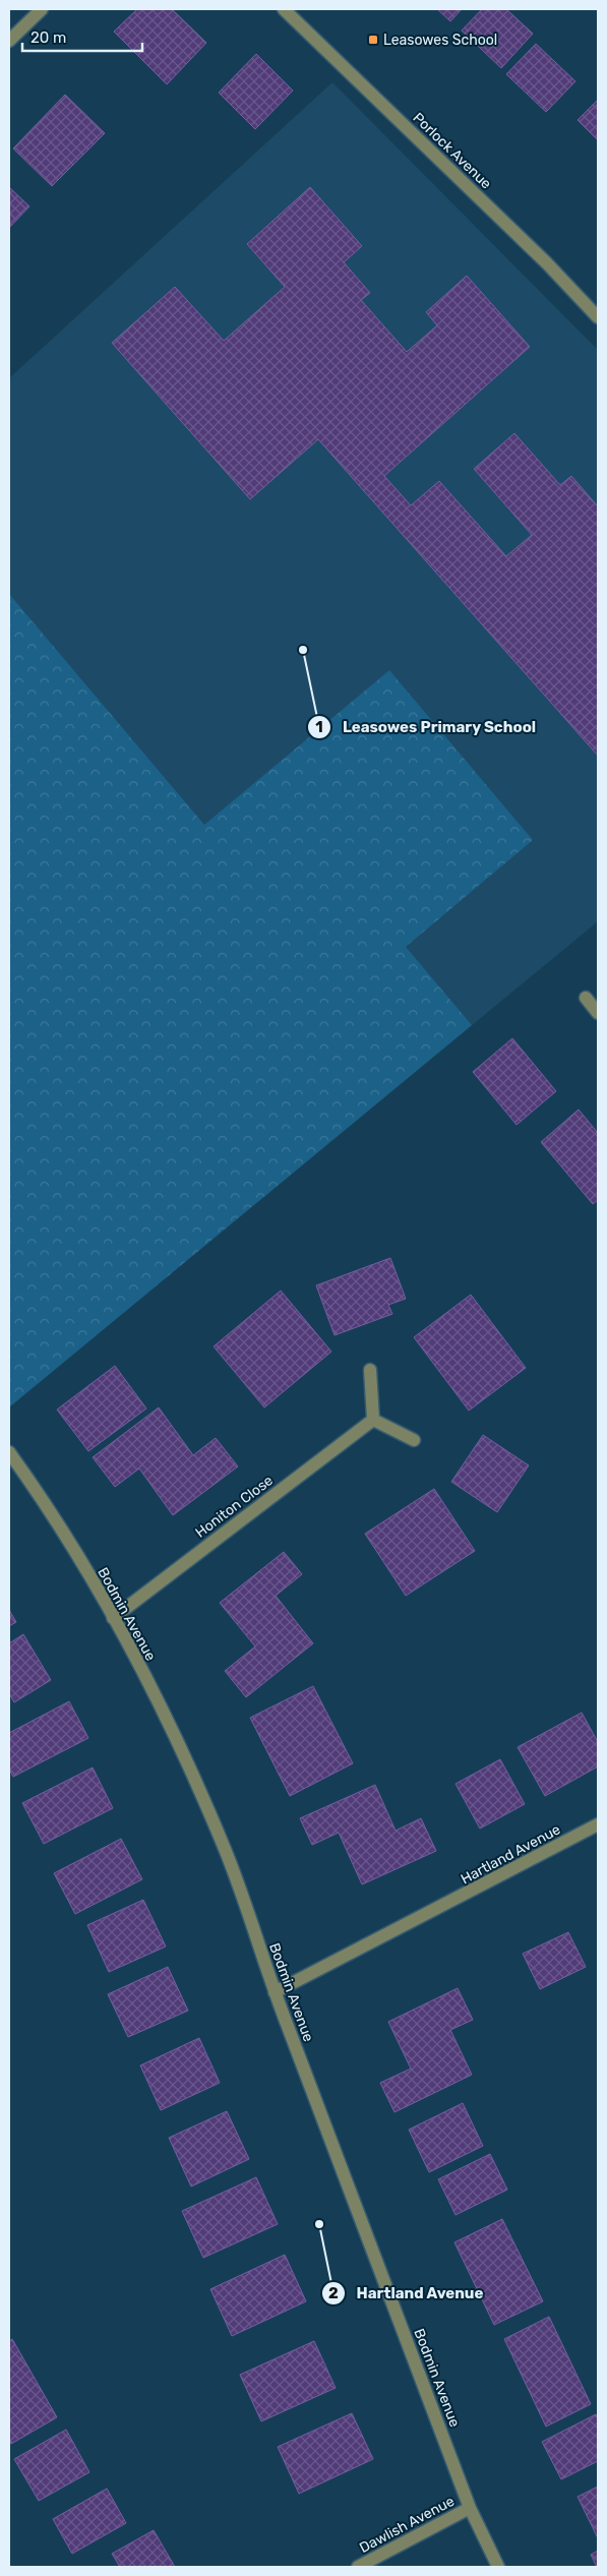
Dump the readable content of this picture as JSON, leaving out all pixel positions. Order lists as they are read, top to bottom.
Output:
{
  "streets": {
    "street": [
      "Porlock Avenue",
      "Honiton Close",
      "Bodmin Avenue",
      "Hartland Avenue",
      "Dawlish Avenue"
    ]
  },
  "crossings": [
    ["Honiton Close", "Bodmin Avenue"],
    ["Bodmin Avenue", "Hartland Avenue"],
    ["Bodmin Avenue", "Dawlish Avenue"]
  ],
  "places": {
    "transit": ["Leasowes School"],
    "other": ["Leasowes Primary School", "Hartland Avenue"]
  },
  "scale_bar": "20 m"
}
